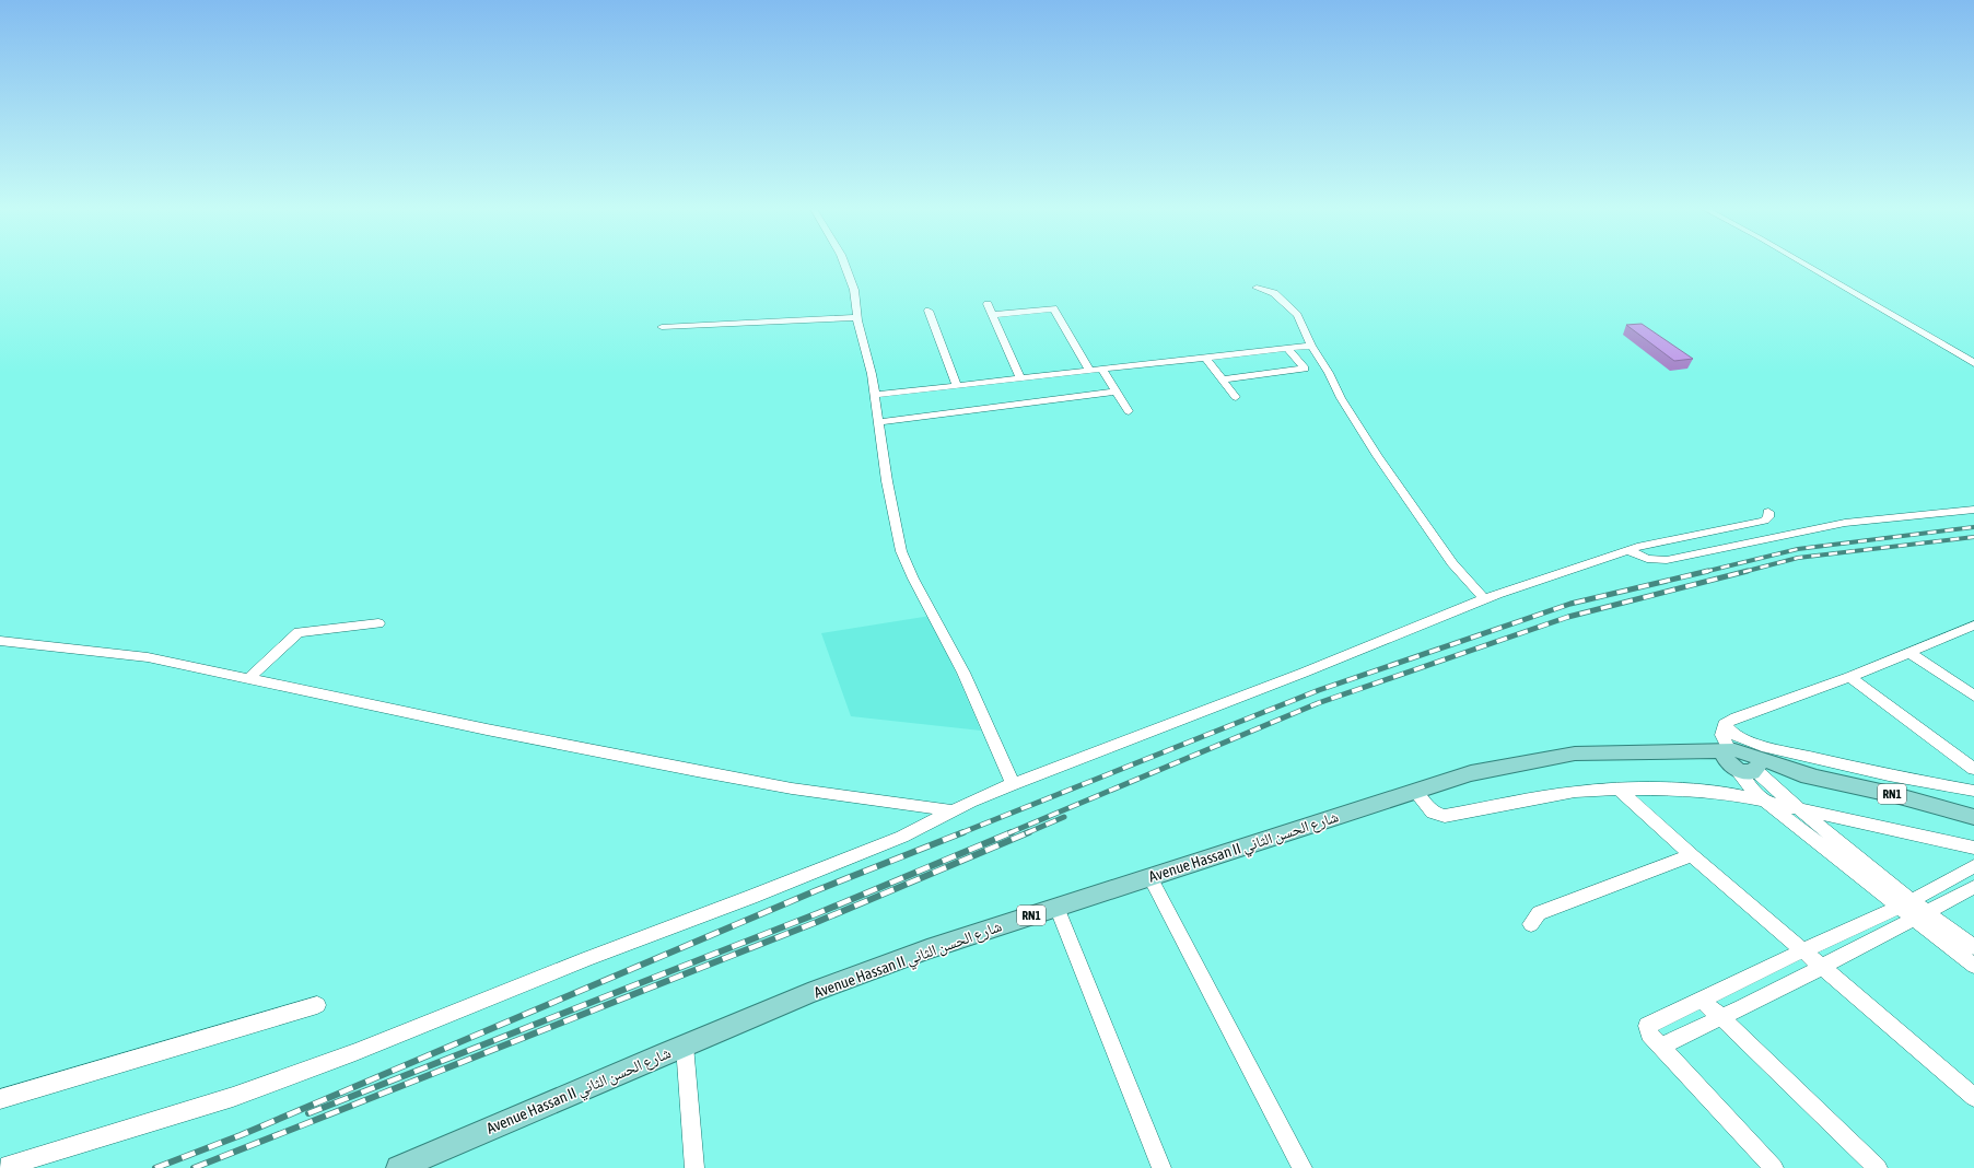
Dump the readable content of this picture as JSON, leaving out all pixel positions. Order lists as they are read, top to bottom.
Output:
{
  "streets": {
    "main road": ["RN1", "Avenue Hassan II شارع الحسن الثاني"]
  }
}
